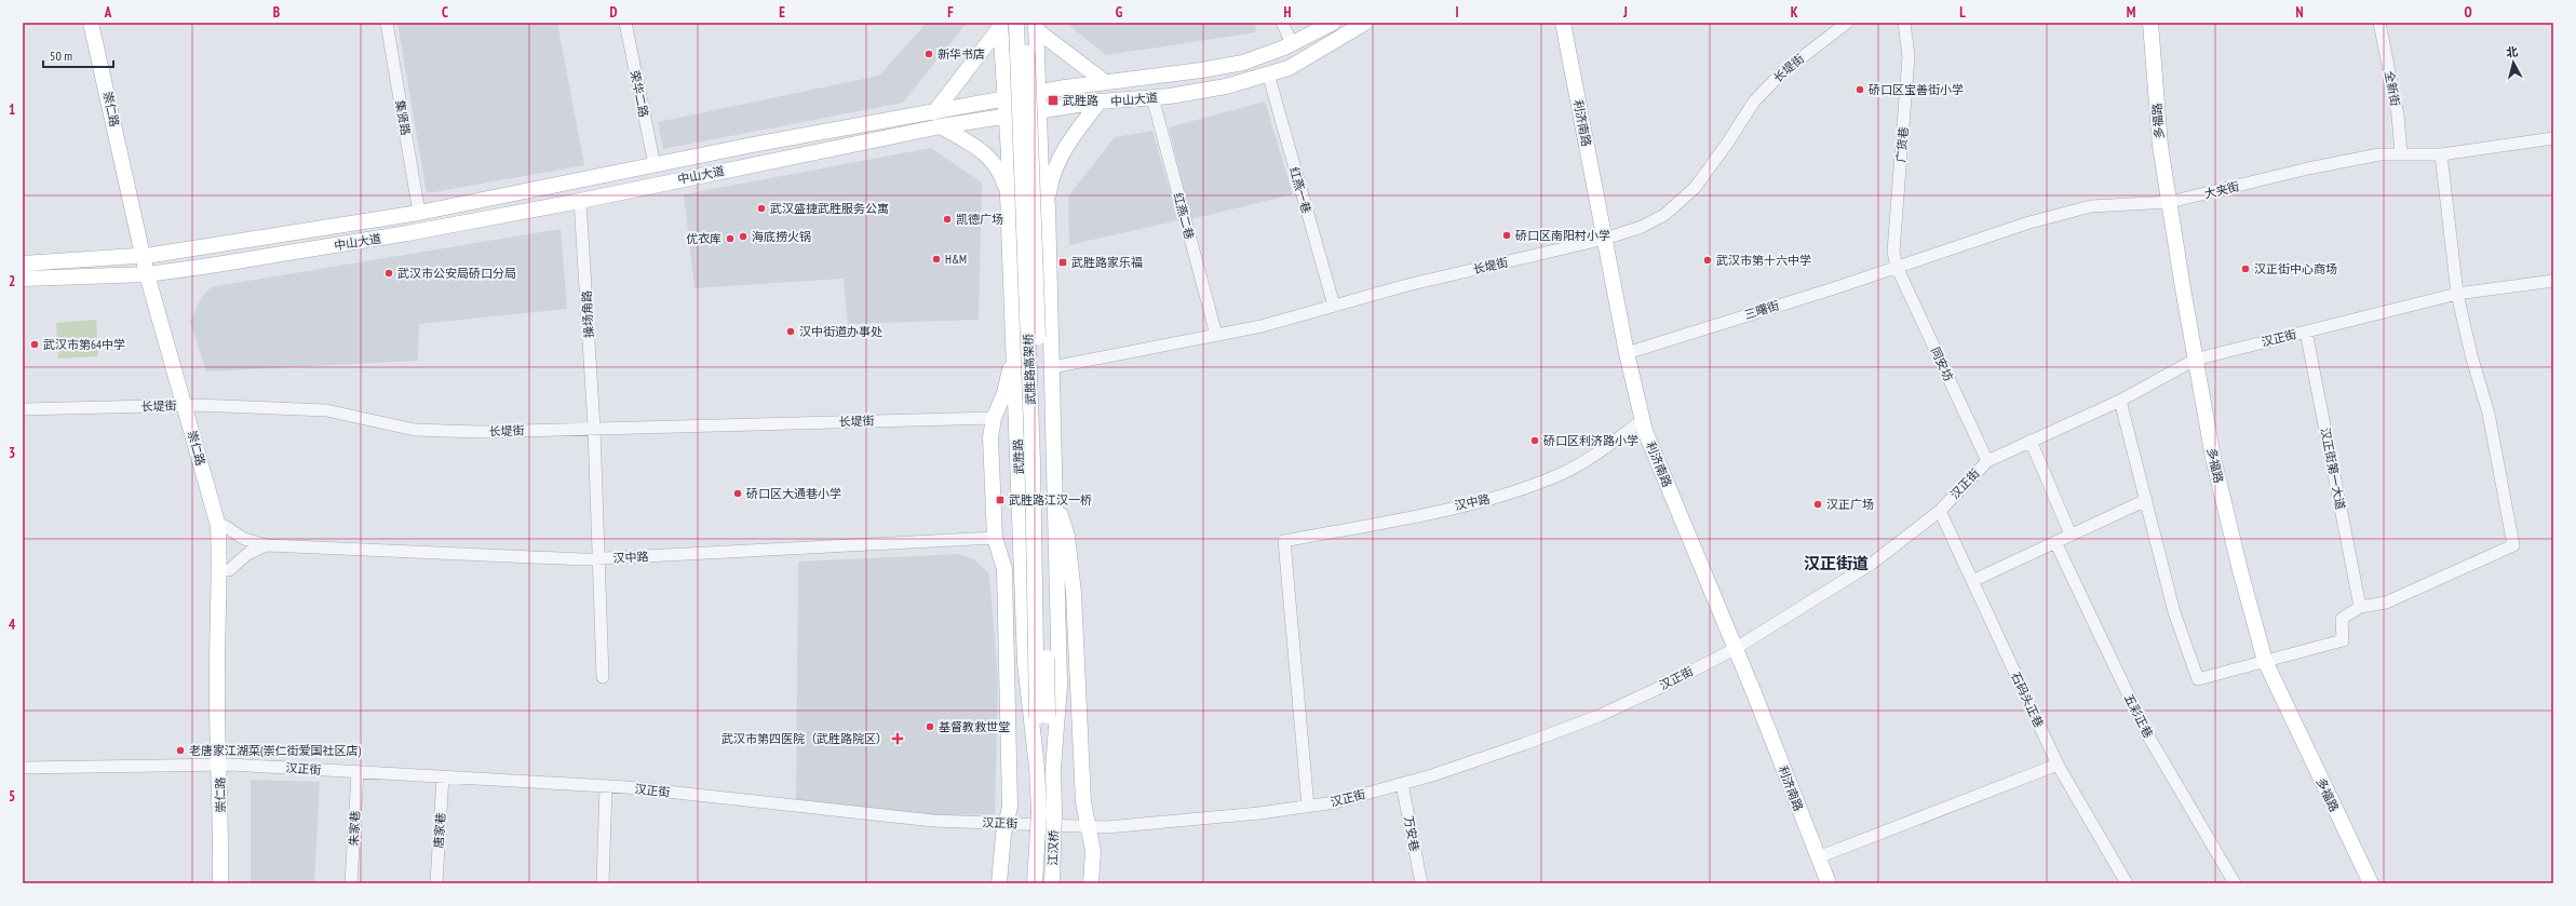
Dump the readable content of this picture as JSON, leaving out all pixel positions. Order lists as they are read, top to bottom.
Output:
{
  "streets": {
    "main road": [
      "中山大道",
      "崇仁路",
      "多福路",
      "利济南路",
      "武胜路高架桥",
      "武胜路",
      "江汉桥"
    ],
    "street": [
      "长堤街",
      "全新街",
      "荣华二路",
      "集贤路",
      "广货巷",
      "红燕一巷",
      "大夹街",
      "红燕二巷",
      "三曙街",
      "操场角路",
      "汉正街",
      "同安坊",
      "汉正街第一大道",
      "汉中路",
      "石码头正巷",
      "五彩正巷",
      "朱家巷",
      "唐家巷",
      "万安巷"
    ]
  },
  "crossings": [
    ["长堤街", "崇仁路"],
    ["长堤街", "利济南路"],
    ["长堤街", "红燕一巷"],
    ["长堤街", "红燕二巷"],
    ["长堤街", "操场角路"],
    ["全新街", "大夹街"],
    ["荣华二路", "中山大道"],
    ["中山大道", "崇仁路"],
    ["中山大道", "集贤路"],
    ["中山大道", "红燕一巷"],
    ["中山大道", "红燕二巷"],
    ["中山大道", "操场角路"],
    ["中山大道", "武胜路"],
    ["崇仁路", "汉正街"],
    ["崇仁路", "汉中路"],
    ["多福路", "大夹街"],
    ["多福路", "汉正街"],
    ["利济南路", "三曙街"],
    ["利济南路", "汉正街"],
    ["利济南路", "汉中路"],
    ["广货巷", "大夹街"],
    ["广货巷", "三曙街"],
    ["广货巷", "同安坊"],
    ["大夹街", "三曙街"],
    ["大夹街", "同安坊"],
    ["三曙街", "同安坊"],
    ["操场角路", "汉中路"],
    ["汉正街", "同安坊"],
    ["汉正街", "汉正街第一大道"],
    ["汉正街", "汉中路"],
    ["汉正街", "石码头正巷"],
    ["汉正街", "朱家巷"],
    ["汉正街", "唐家巷"],
    ["汉正街", "万安巷"],
    ["武胜路", "江汉桥"]
  ],
  "districts": ["汉正街道"],
  "places": {
    "other": [
      "新华书店",
      "硚口区宝善街小学",
      "武汉盛捷武胜服务公寓",
      "凯德广场",
      "硚口区南阳村小学",
      "海底捞火锅",
      "优衣库",
      "H&M",
      "武汉市第十六中学",
      "汉正街中心商场",
      "武汉市公安局硚口分局",
      "汉中街道办事处",
      "武汉市第64中学",
      "硚口区利济路小学",
      "硚口区大通巷小学",
      "汉正广场",
      "基督教救世堂",
      "老唐家江湖菜(崇仁街爱国社区店)"
    ],
    "transit": ["武胜路", "武胜路家乐福", "武胜路江汉一桥"],
    "health": ["武汉市第四医院（武胜路院区）"]
  },
  "scale_bar": "50 m",
  "north": "top",
  "grid": {
    "columns": [
      "A",
      "B",
      "C",
      "D",
      "E",
      "F",
      "G",
      "H",
      "I",
      "J",
      "K",
      "L",
      "M",
      "N",
      "O"
    ],
    "rows": [
      "1",
      "2",
      "3",
      "4",
      "5"
    ]
  }
}
